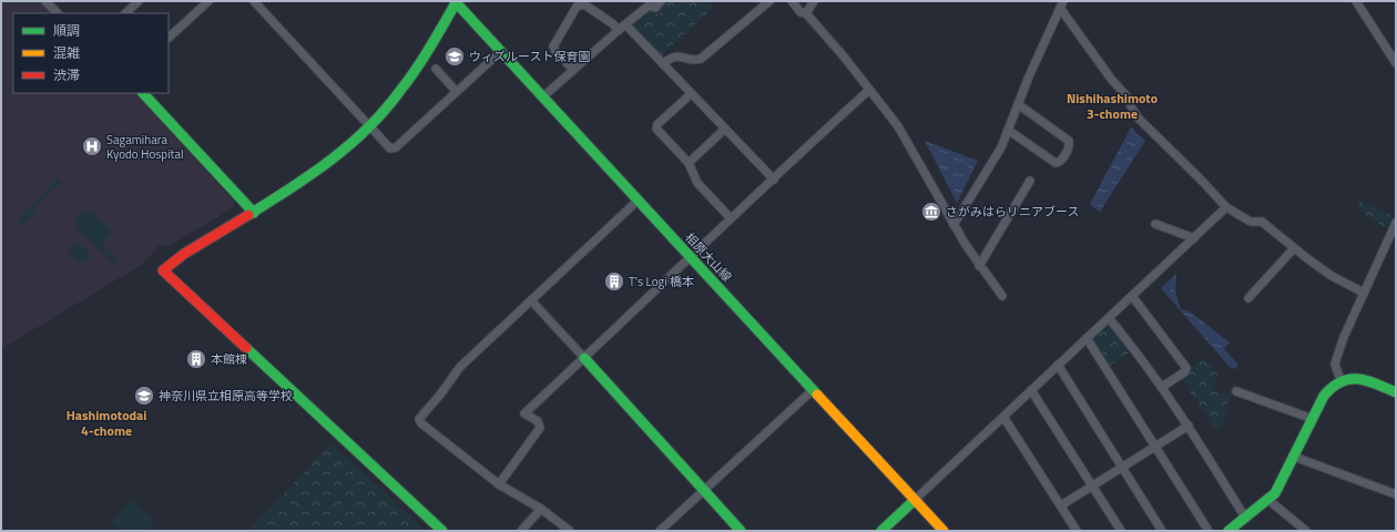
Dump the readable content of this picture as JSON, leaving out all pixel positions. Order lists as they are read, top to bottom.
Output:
{
  "streets": {
    "street": ["相原大山線"]
  },
  "districts": ["Nishihashimoto 3-chome", "Hashimotodai 4-chome"],
  "places": {
    "school or university": ["ウィズルースト保育園", "神奈川県立相原高等学校"],
    "hospital": ["Sagamihara Kyodo Hospital"],
    "museum": ["さがみはらリニアブース"],
    "building": ["T's Logi 橋本", "本館棟"]
  },
  "legend": ["順調", "混雑", "渋滞"]
}
